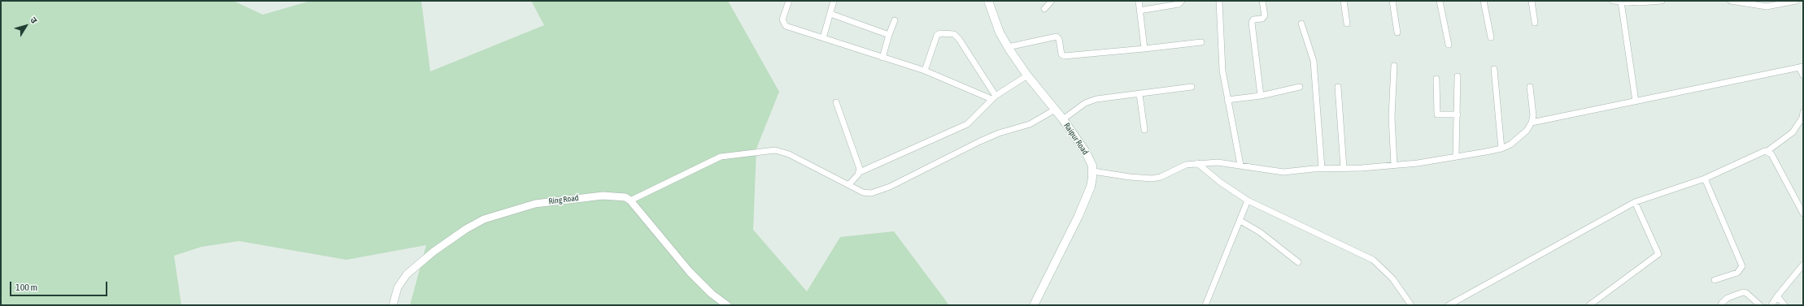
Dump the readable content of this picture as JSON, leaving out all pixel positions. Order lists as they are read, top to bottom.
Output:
{
  "streets": {
    "main road": ["Raipur Road"],
    "street": ["Ring Road"]
  },
  "scale_bar": "100 m",
  "north": "top right"
}
